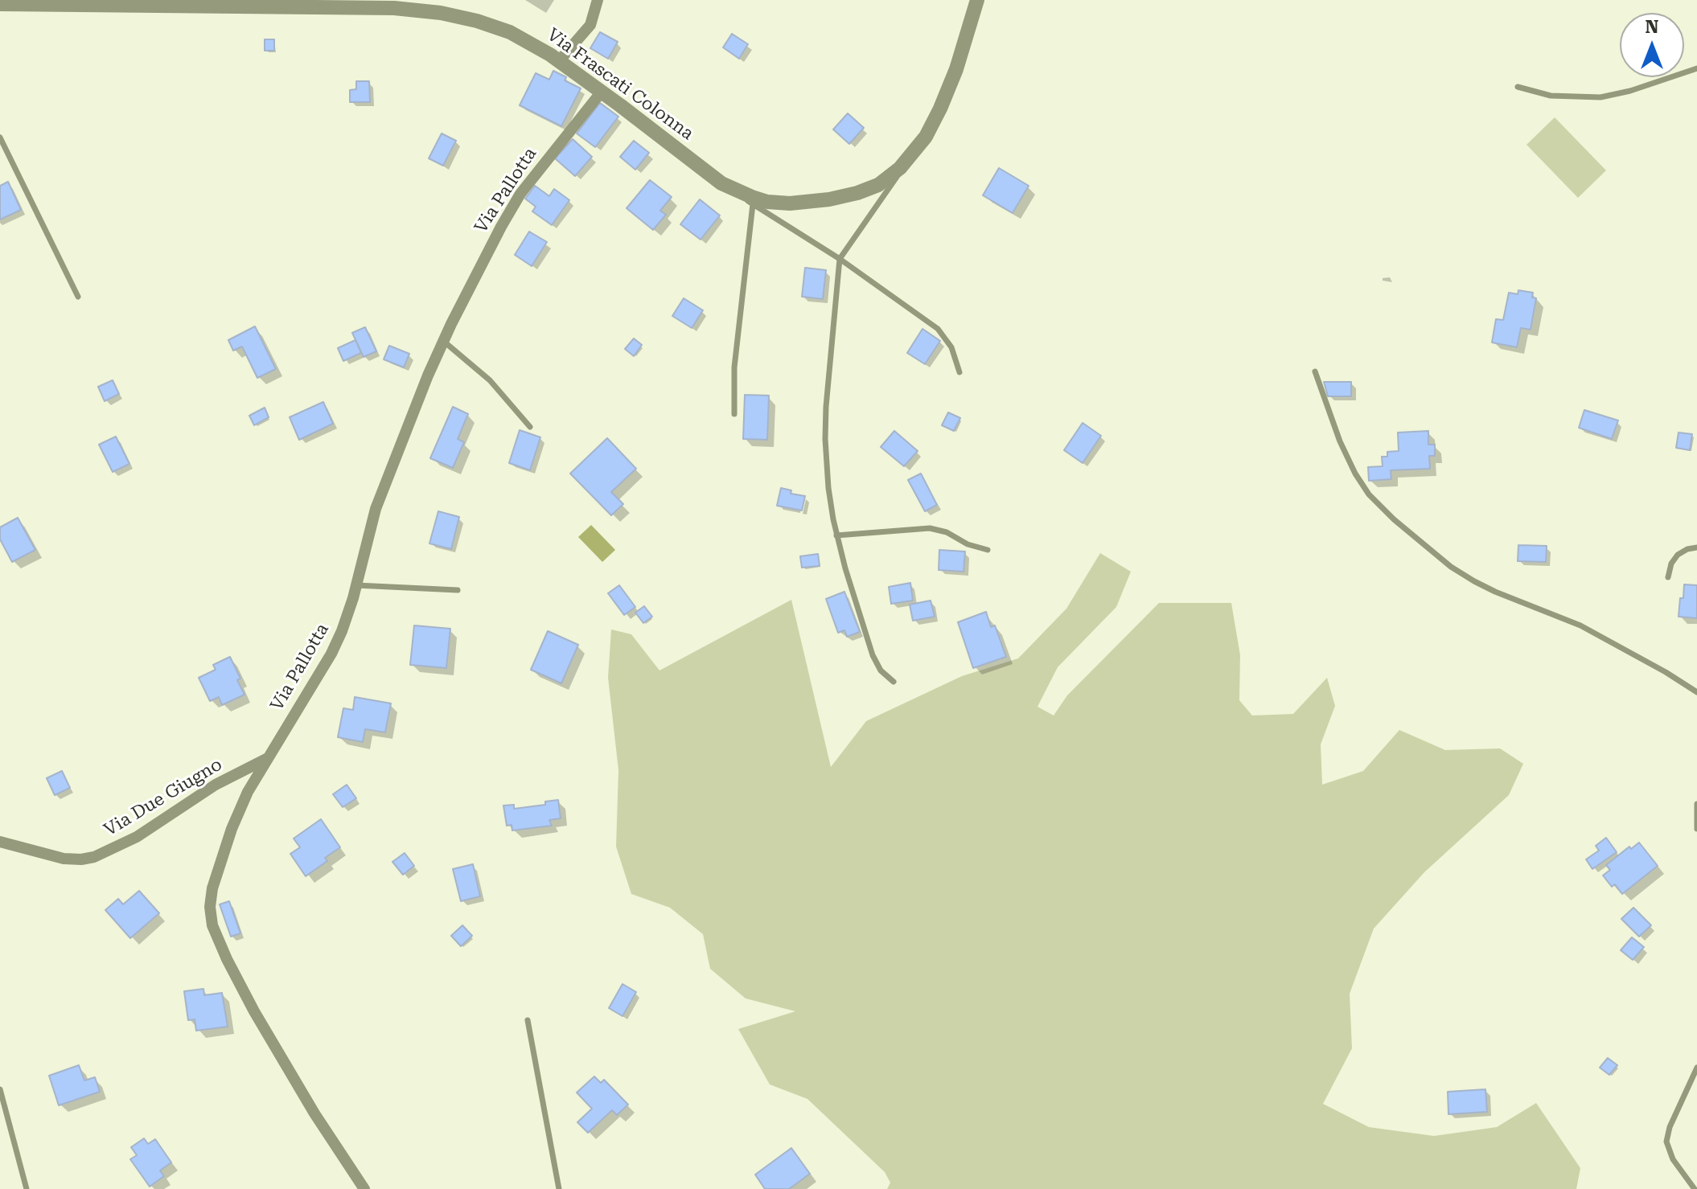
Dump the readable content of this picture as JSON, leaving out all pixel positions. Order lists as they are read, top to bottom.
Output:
{
  "streets": {
    "street": ["Via Frascati Colonna", "Via Pallotta", "Via Due Giugno"]
  },
  "crossings": [
    ["Via Frascati Colonna", "Via Pallotta"],
    ["Via Pallotta", "Via Due Giugno"]
  ],
  "north": "top"
}
